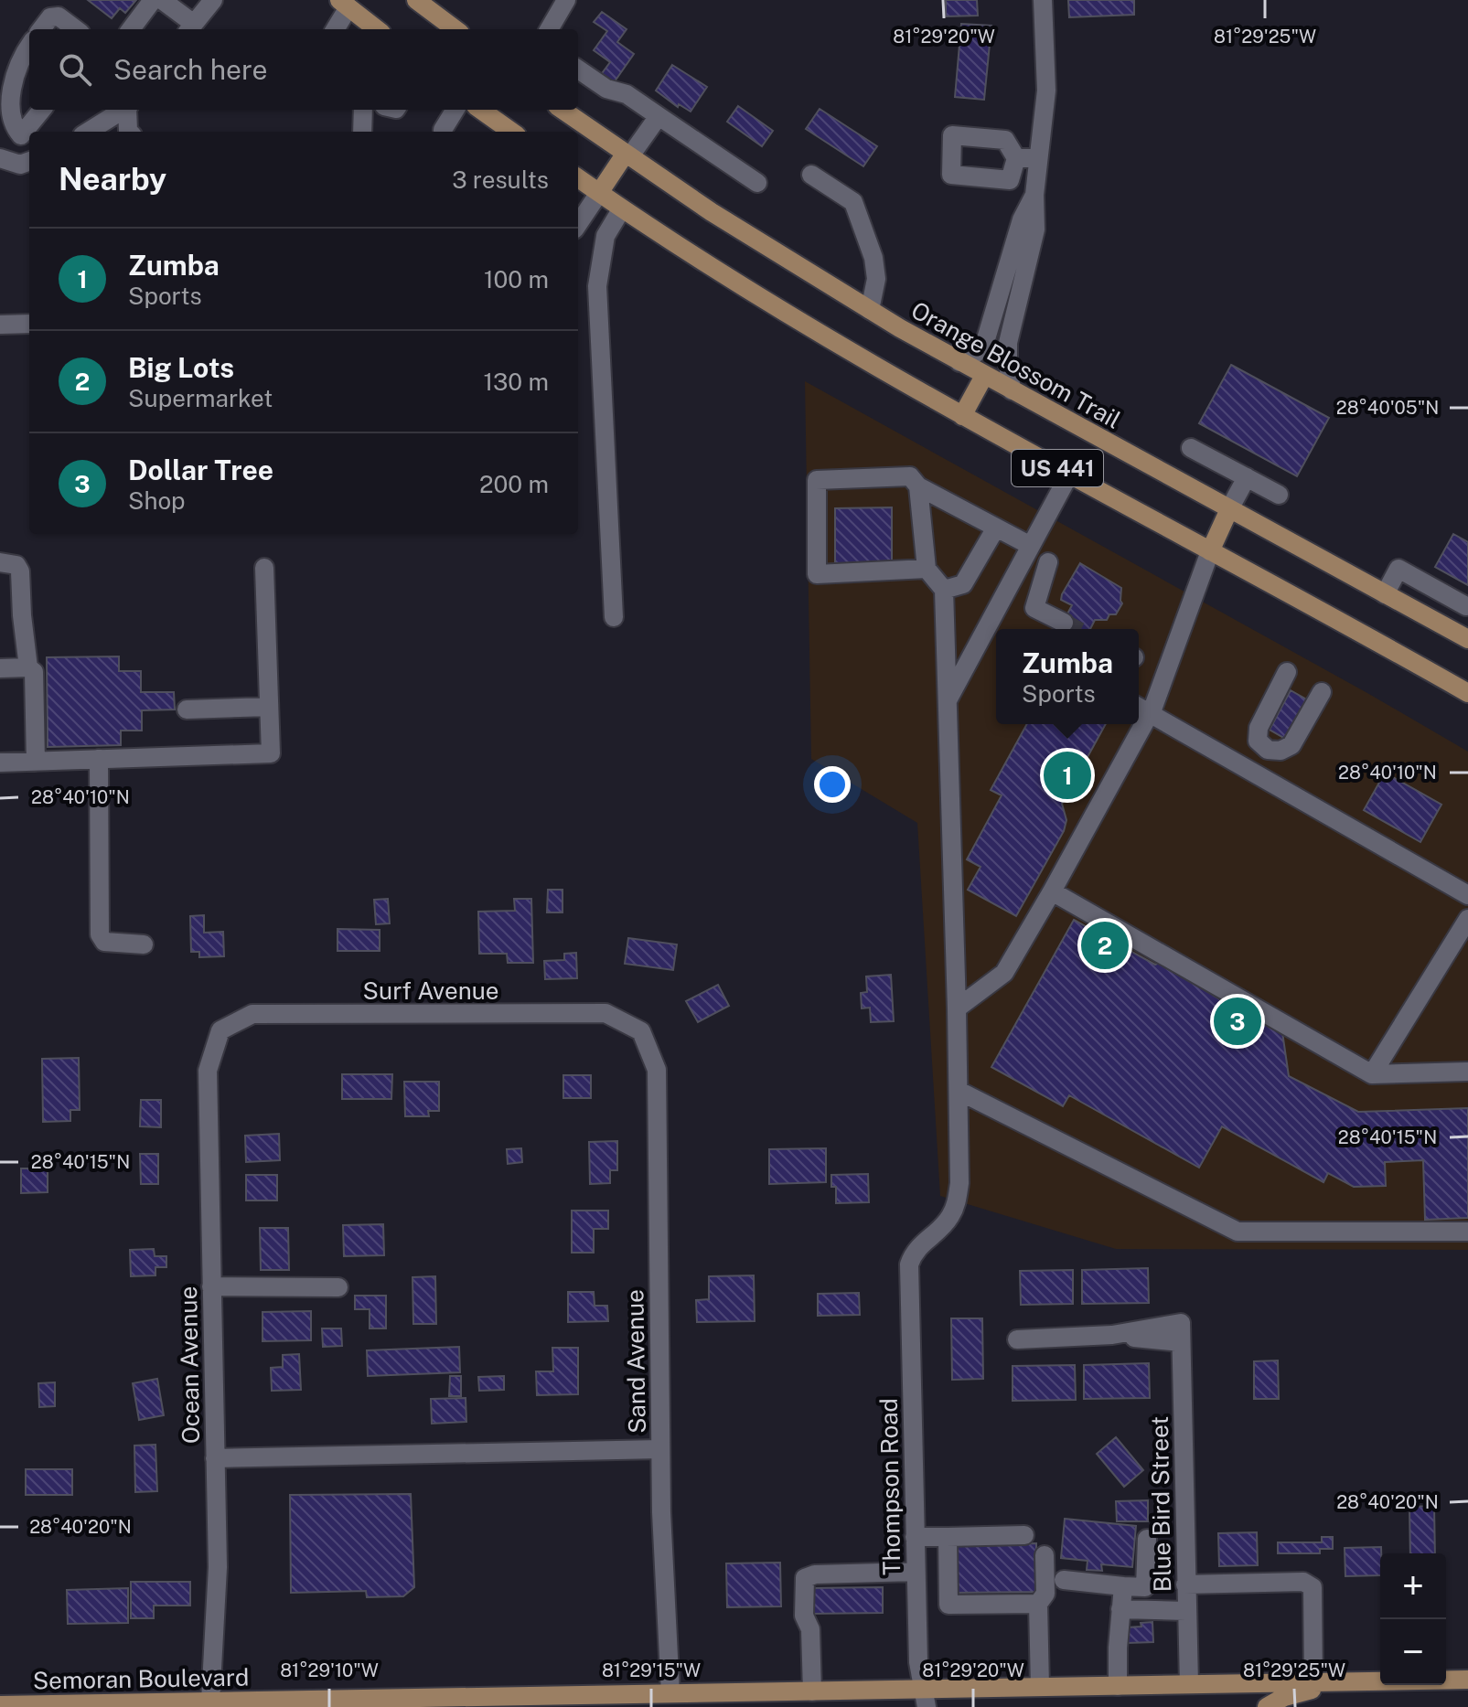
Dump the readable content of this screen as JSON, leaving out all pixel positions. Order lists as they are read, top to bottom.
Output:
{
  "streets": {
    "main road": ["Orange Blossom Trail", "US 441", "Semoran Boulevard"],
    "street": [
      "Surf Avenue",
      "Sand Avenue",
      "Ocean Avenue",
      "Thompson Road",
      "Blue Bird Street"
    ]
  },
  "crossings": [
    ["Surf Avenue", "Sand Avenue"],
    ["Surf Avenue", "Ocean Avenue"],
    ["Sand Avenue", "Semoran Boulevard"],
    ["Ocean Avenue", "Semoran Boulevard"],
    ["Thompson Road", "Semoran Boulevard"],
    ["Blue Bird Street", "Semoran Boulevard"]
  ],
  "page": {
    "search": "Search here",
    "heading": ["Nearby", "3 results"],
    "list": [
      {
        "mark": "1",
        "name": "Zumba",
        "note": "Sports",
        "value": "100 m"
      },
      {
        "mark": "2",
        "name": "Big Lots",
        "note": "Supermarket",
        "value": "130 m"
      },
      {
        "mark": "3",
        "name": "Dollar Tree",
        "note": "Shop",
        "value": "200 m"
      }
    ],
    "popup": ["Zumba", "Sports"],
    "pins": ["1", "2", "3"],
    "map_buttons": ["+", "−"]
  },
  "coordinates": [
    "81°29'20\"W",
    "81°29'25\"W",
    "28°40'05\"N",
    "28°40'10\"N",
    "28°40'15\"N",
    "28°40'20\"N",
    "81°29'10\"W",
    "81°29'15\"W"
  ]
}
